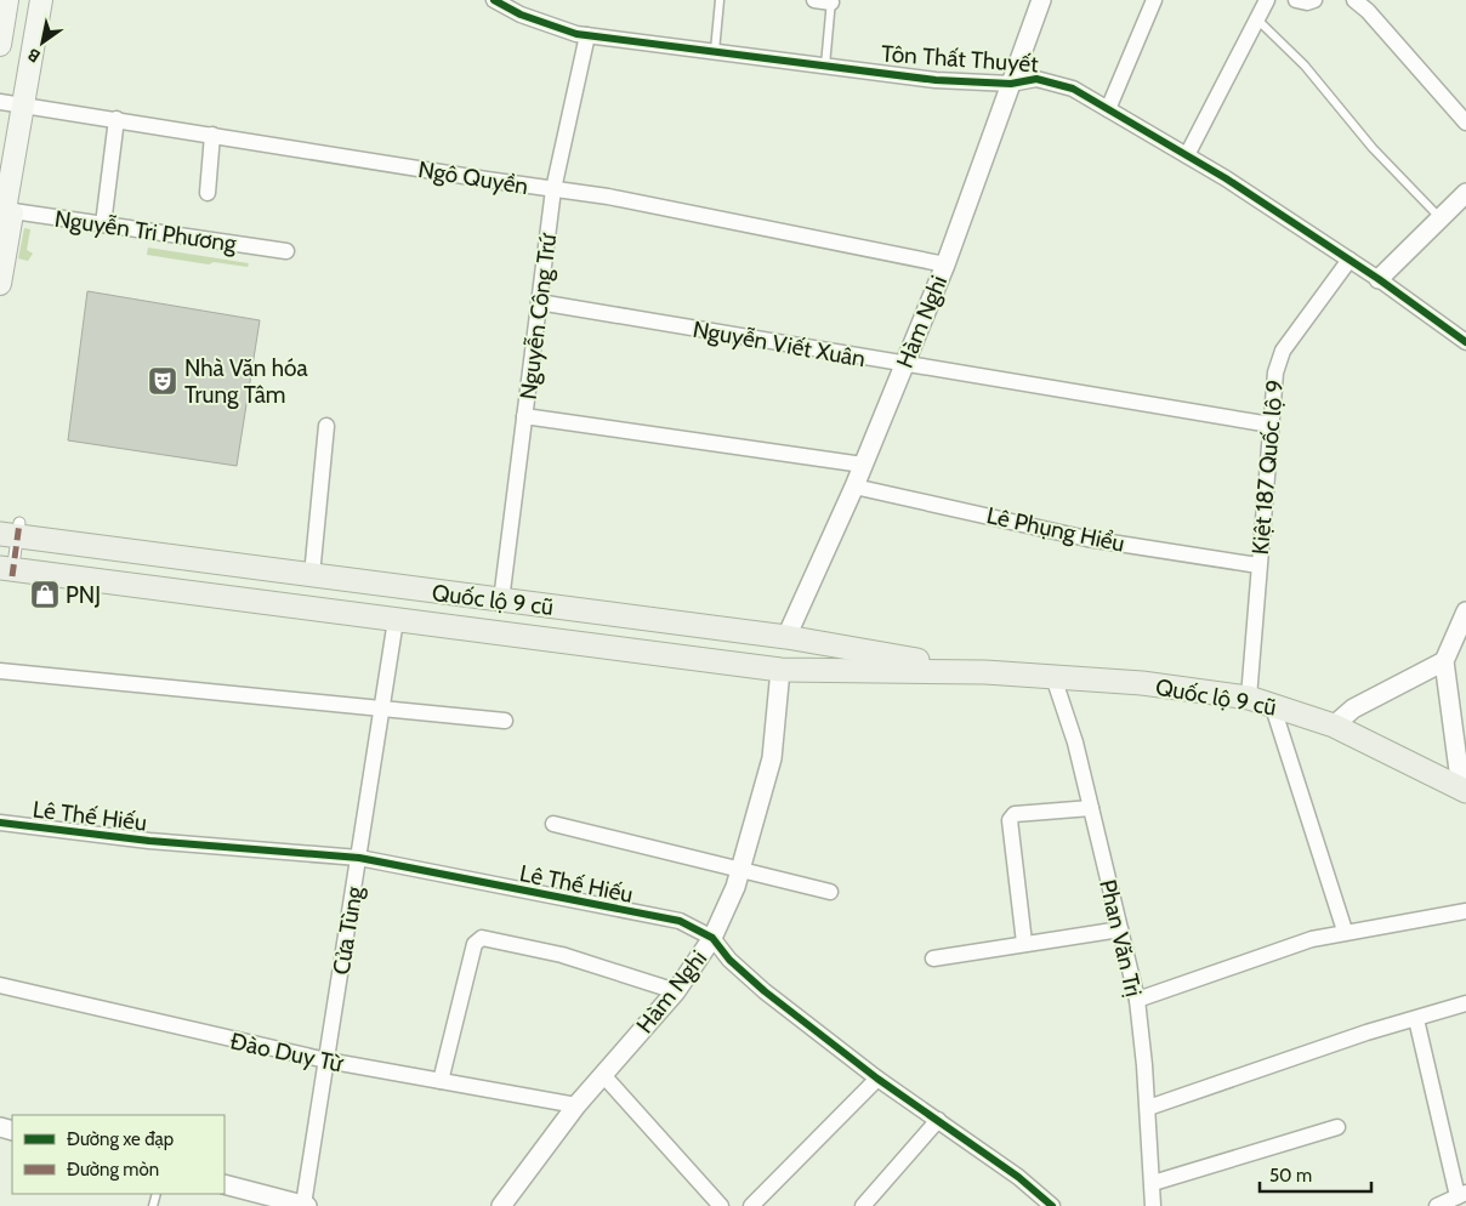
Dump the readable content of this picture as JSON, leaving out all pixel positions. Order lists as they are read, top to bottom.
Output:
{
  "streets": {
    "main road": ["Quốc lộ 9 cũ"],
    "street": [
      "Tôn Thất Thuyết",
      "Ngô Quyền",
      "Nguyễn Tri Phương",
      "Nguyễn Công Trứ",
      "Hàm Nghi",
      "Nguyễn Viết Xuân",
      "Kiệt 187 Quốc lộ 9",
      "Lê Phụng Hiểu",
      "Lê Thế Hiếu",
      "Cửa Tùng",
      "Phan Văn Trị",
      "Đào Duy Từ"
    ]
  },
  "crossings": [
    ["Tôn Thất Thuyết", "Nguyễn Công Trứ"],
    ["Tôn Thất Thuyết", "Hàm Nghi"],
    ["Tôn Thất Thuyết", "Kiệt 187 Quốc lộ 9"],
    ["Ngô Quyền", "Nguyễn Công Trứ"],
    ["Ngô Quyền", "Hàm Nghi"],
    ["Nguyễn Công Trứ", "Nguyễn Viết Xuân"],
    ["Nguyễn Công Trứ", "Quốc lộ 9 cũ"],
    ["Hàm Nghi", "Nguyễn Viết Xuân"],
    ["Hàm Nghi", "Lê Phụng Hiểu"],
    ["Hàm Nghi", "Quốc lộ 9 cũ"],
    ["Hàm Nghi", "Lê Thế Hiếu"],
    ["Hàm Nghi", "Đào Duy Từ"],
    ["Nguyễn Viết Xuân", "Kiệt 187 Quốc lộ 9"],
    ["Kiệt 187 Quốc lộ 9", "Lê Phụng Hiểu"],
    ["Kiệt 187 Quốc lộ 9", "Quốc lộ 9 cũ"],
    ["Quốc lộ 9 cũ", "Cửa Tùng"],
    ["Quốc lộ 9 cũ", "Phan Văn Trị"],
    ["Lê Thế Hiếu", "Cửa Tùng"],
    ["Cửa Tùng", "Đào Duy Từ"]
  ],
  "places": {
    "theatre": ["Nhà Văn hóa Trung Tâm"],
    "shop": ["PNJ"]
  },
  "legend": ["Đường xe đạp", "Đường mòn"],
  "scale_bar": "50 m",
  "north": "bottom left"
}
